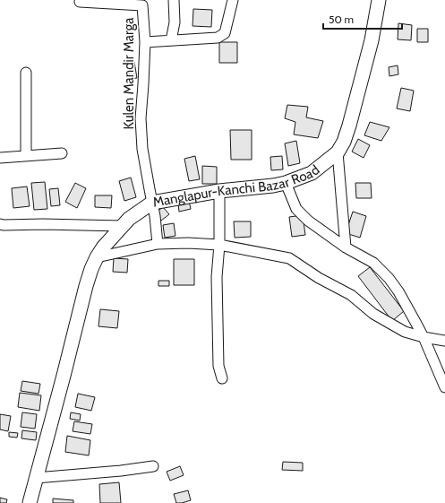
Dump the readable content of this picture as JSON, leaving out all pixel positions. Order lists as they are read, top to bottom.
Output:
{
  "streets": {
    "street": ["Kulen Mandir Marga", "Manglapur-Kanchi Bazar Road"]
  },
  "crossings": [
    ["Kulen Mandir Marga", "Manglapur-Kanchi Bazar Road"]
  ],
  "scale_bar": "50 m"
}
